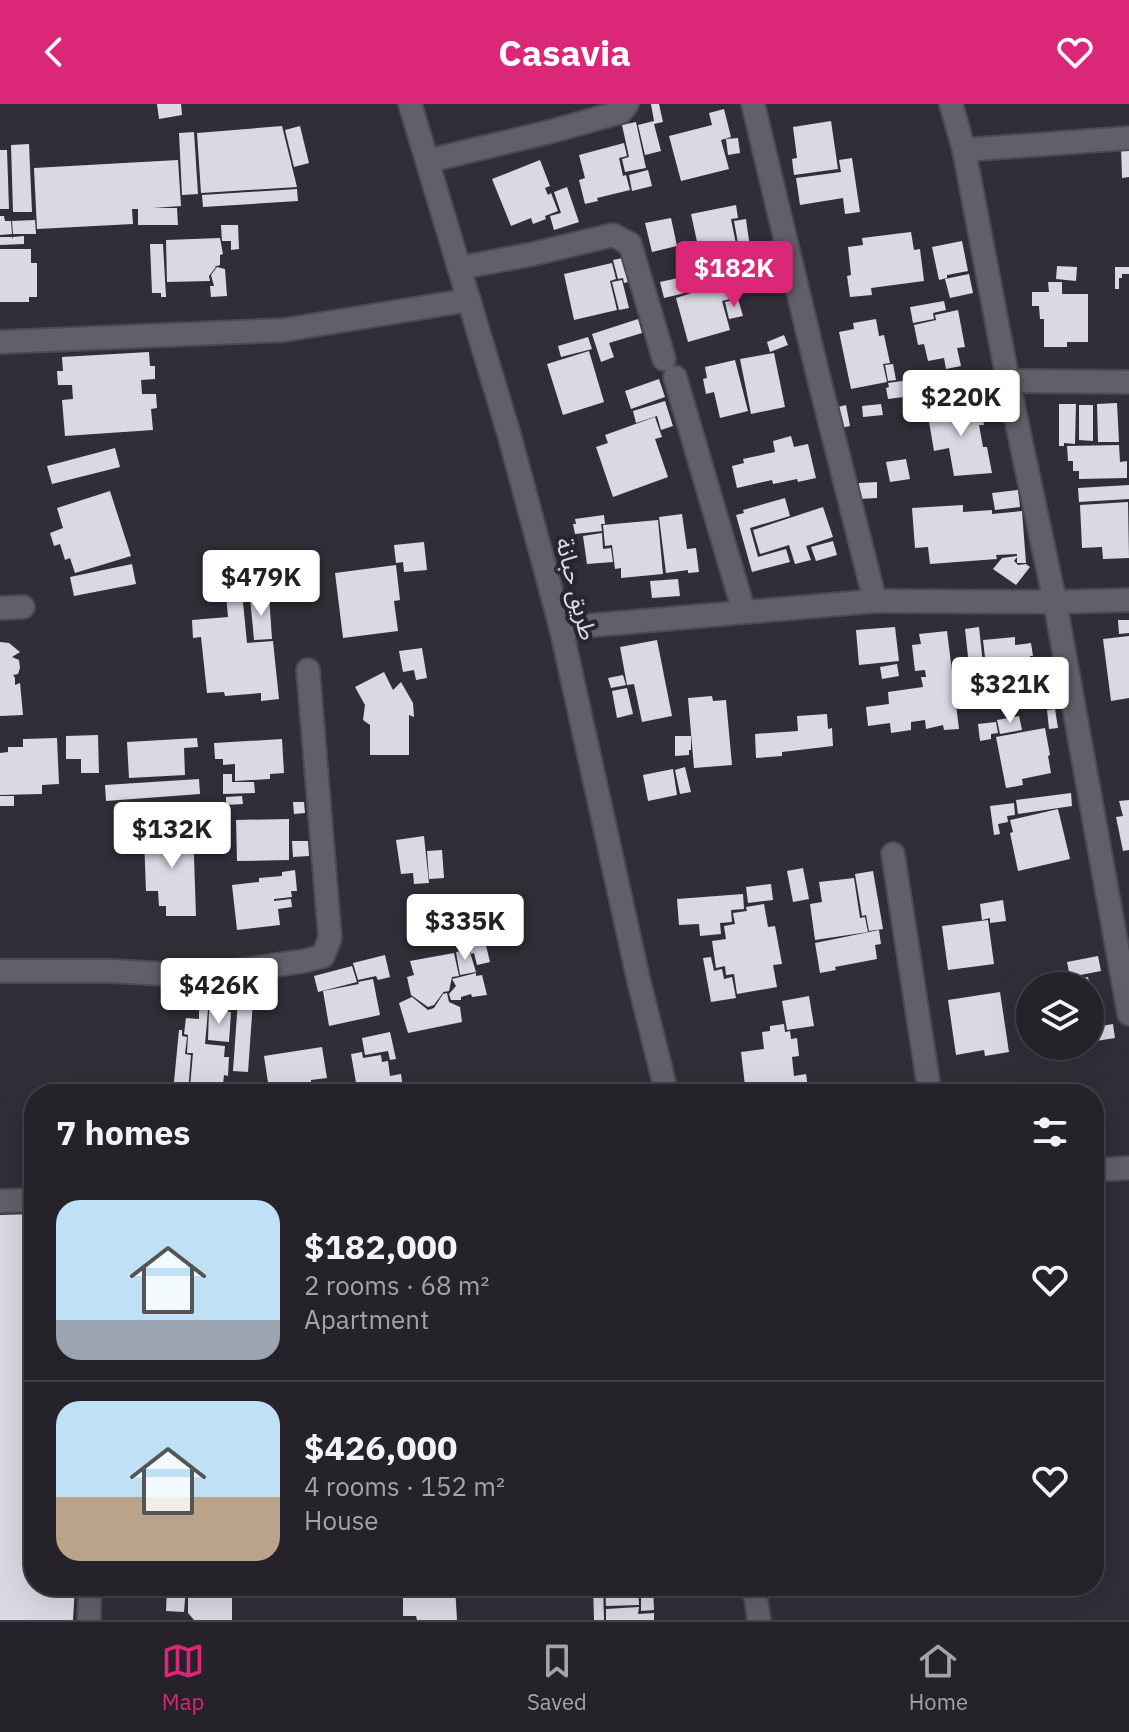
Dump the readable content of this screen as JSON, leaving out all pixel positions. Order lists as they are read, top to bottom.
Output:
{
  "streets": {
    "street": ["طريق حبانة"]
  },
  "page": {
    "header": "Casavia",
    "price": [
      "$182K",
      "$220K",
      "$479K",
      "$321K",
      "$132K",
      "$335K",
      "$426K"
    ],
    "heading": "7 homes",
    "list": [
      {
        "name": "$182,000",
        "note": "2 rooms · 68 m² · Apartment"
      },
      {
        "name": "$426,000",
        "note": "4 rooms · 152 m² · House"
      }
    ],
    "tabs": ["Map", "Saved", "Home"]
  }
}
